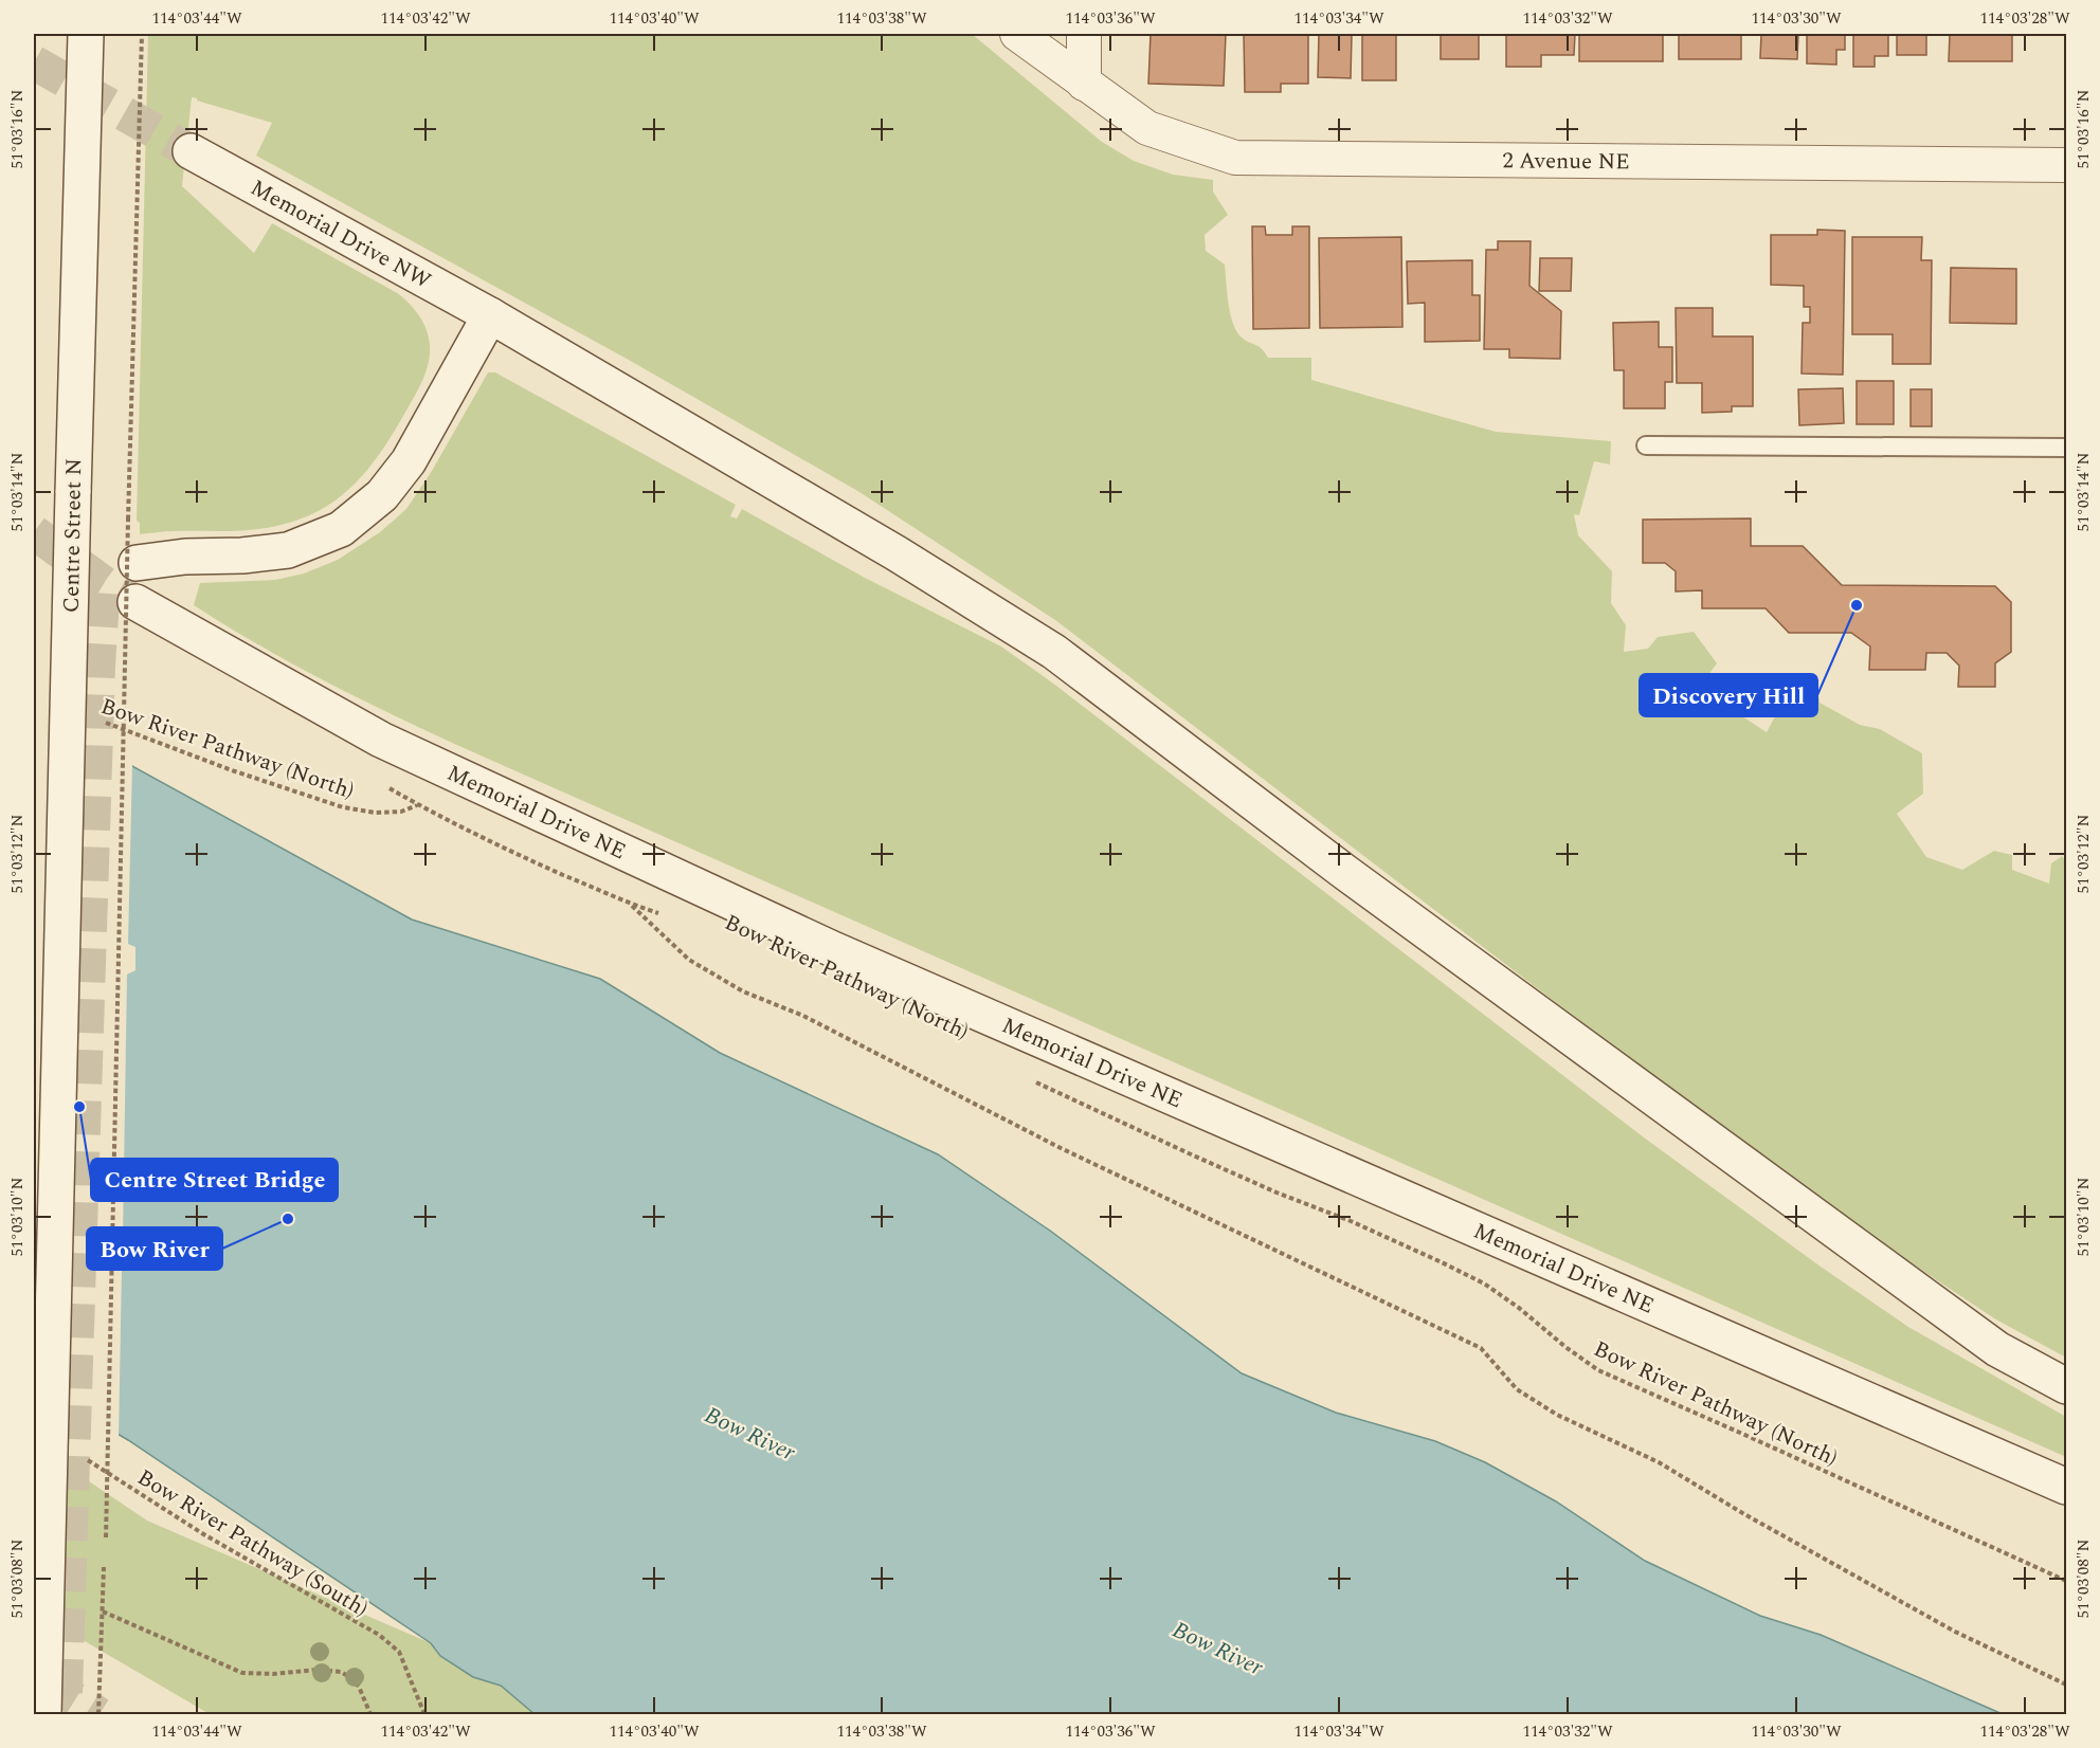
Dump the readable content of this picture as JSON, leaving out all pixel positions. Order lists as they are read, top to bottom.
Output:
{
  "streets": {
    "main road": ["Memorial Drive NW", "Centre Street N", "Memorial Drive NE"],
    "street": ["2 Avenue NE"],
    "path": ["Bow River Pathway (North)", "Bow River Pathway (South)"]
  },
  "water": ["Bow River"],
  "places": ["Discovery Hill", "Centre Street Bridge", "Bow River"],
  "coordinates": [
    "114°03'44\"W",
    "114°03'42\"W",
    "114°03'40\"W",
    "114°03'38\"W",
    "114°03'36\"W",
    "114°03'34\"W",
    "114°03'32\"W",
    "114°03'30\"W",
    "114°03'28\"W",
    "51°03'16\"N",
    "51°03'14\"N",
    "51°03'12\"N",
    "51°03'10\"N",
    "51°03'08\"N"
  ]
}
